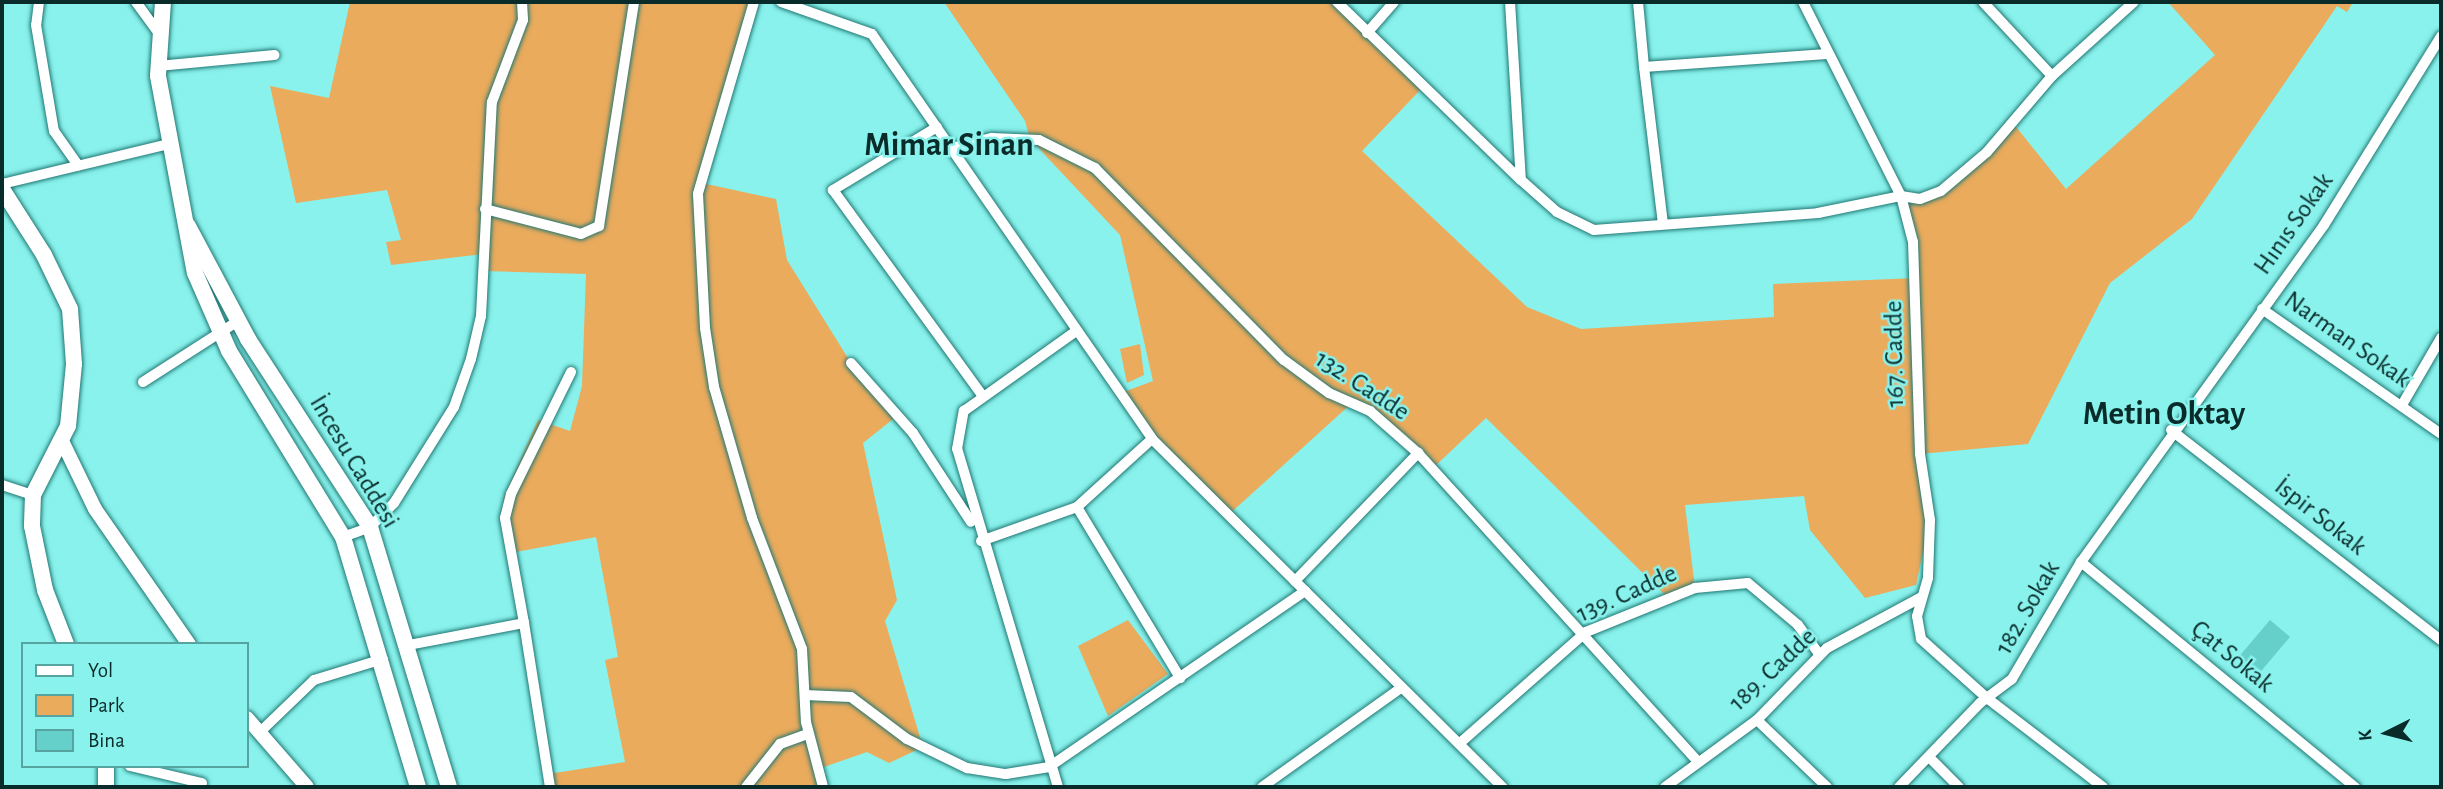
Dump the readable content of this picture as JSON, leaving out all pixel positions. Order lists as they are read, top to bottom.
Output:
{
  "streets": {
    "main road": ["İncesu Caddesi"],
    "street": [
      "Hınıs Sokak",
      "Narman Sokak",
      "167. Cadde",
      "132. Cadde",
      "İspir Sokak",
      "139. Cadde",
      "182. Sokak",
      "Çat Sokak",
      "189. Cadde"
    ]
  },
  "crossings": [
    ["Hınıs Sokak", "Narman Sokak"],
    ["Hınıs Sokak", "İspir Sokak"],
    ["Hınıs Sokak", "182. Sokak"],
    ["167. Cadde", "182. Sokak"],
    ["167. Cadde", "189. Cadde"],
    ["132. Cadde", "139. Cadde"],
    ["132. Cadde", "189. Cadde"],
    ["İspir Sokak", "182. Sokak"],
    ["139. Cadde", "189. Cadde"],
    ["182. Sokak", "Çat Sokak"]
  ],
  "districts": ["Mimar Sinan", "Metin Oktay"],
  "legend": ["Yol", "Park", "Bina"],
  "north": "left"
}
